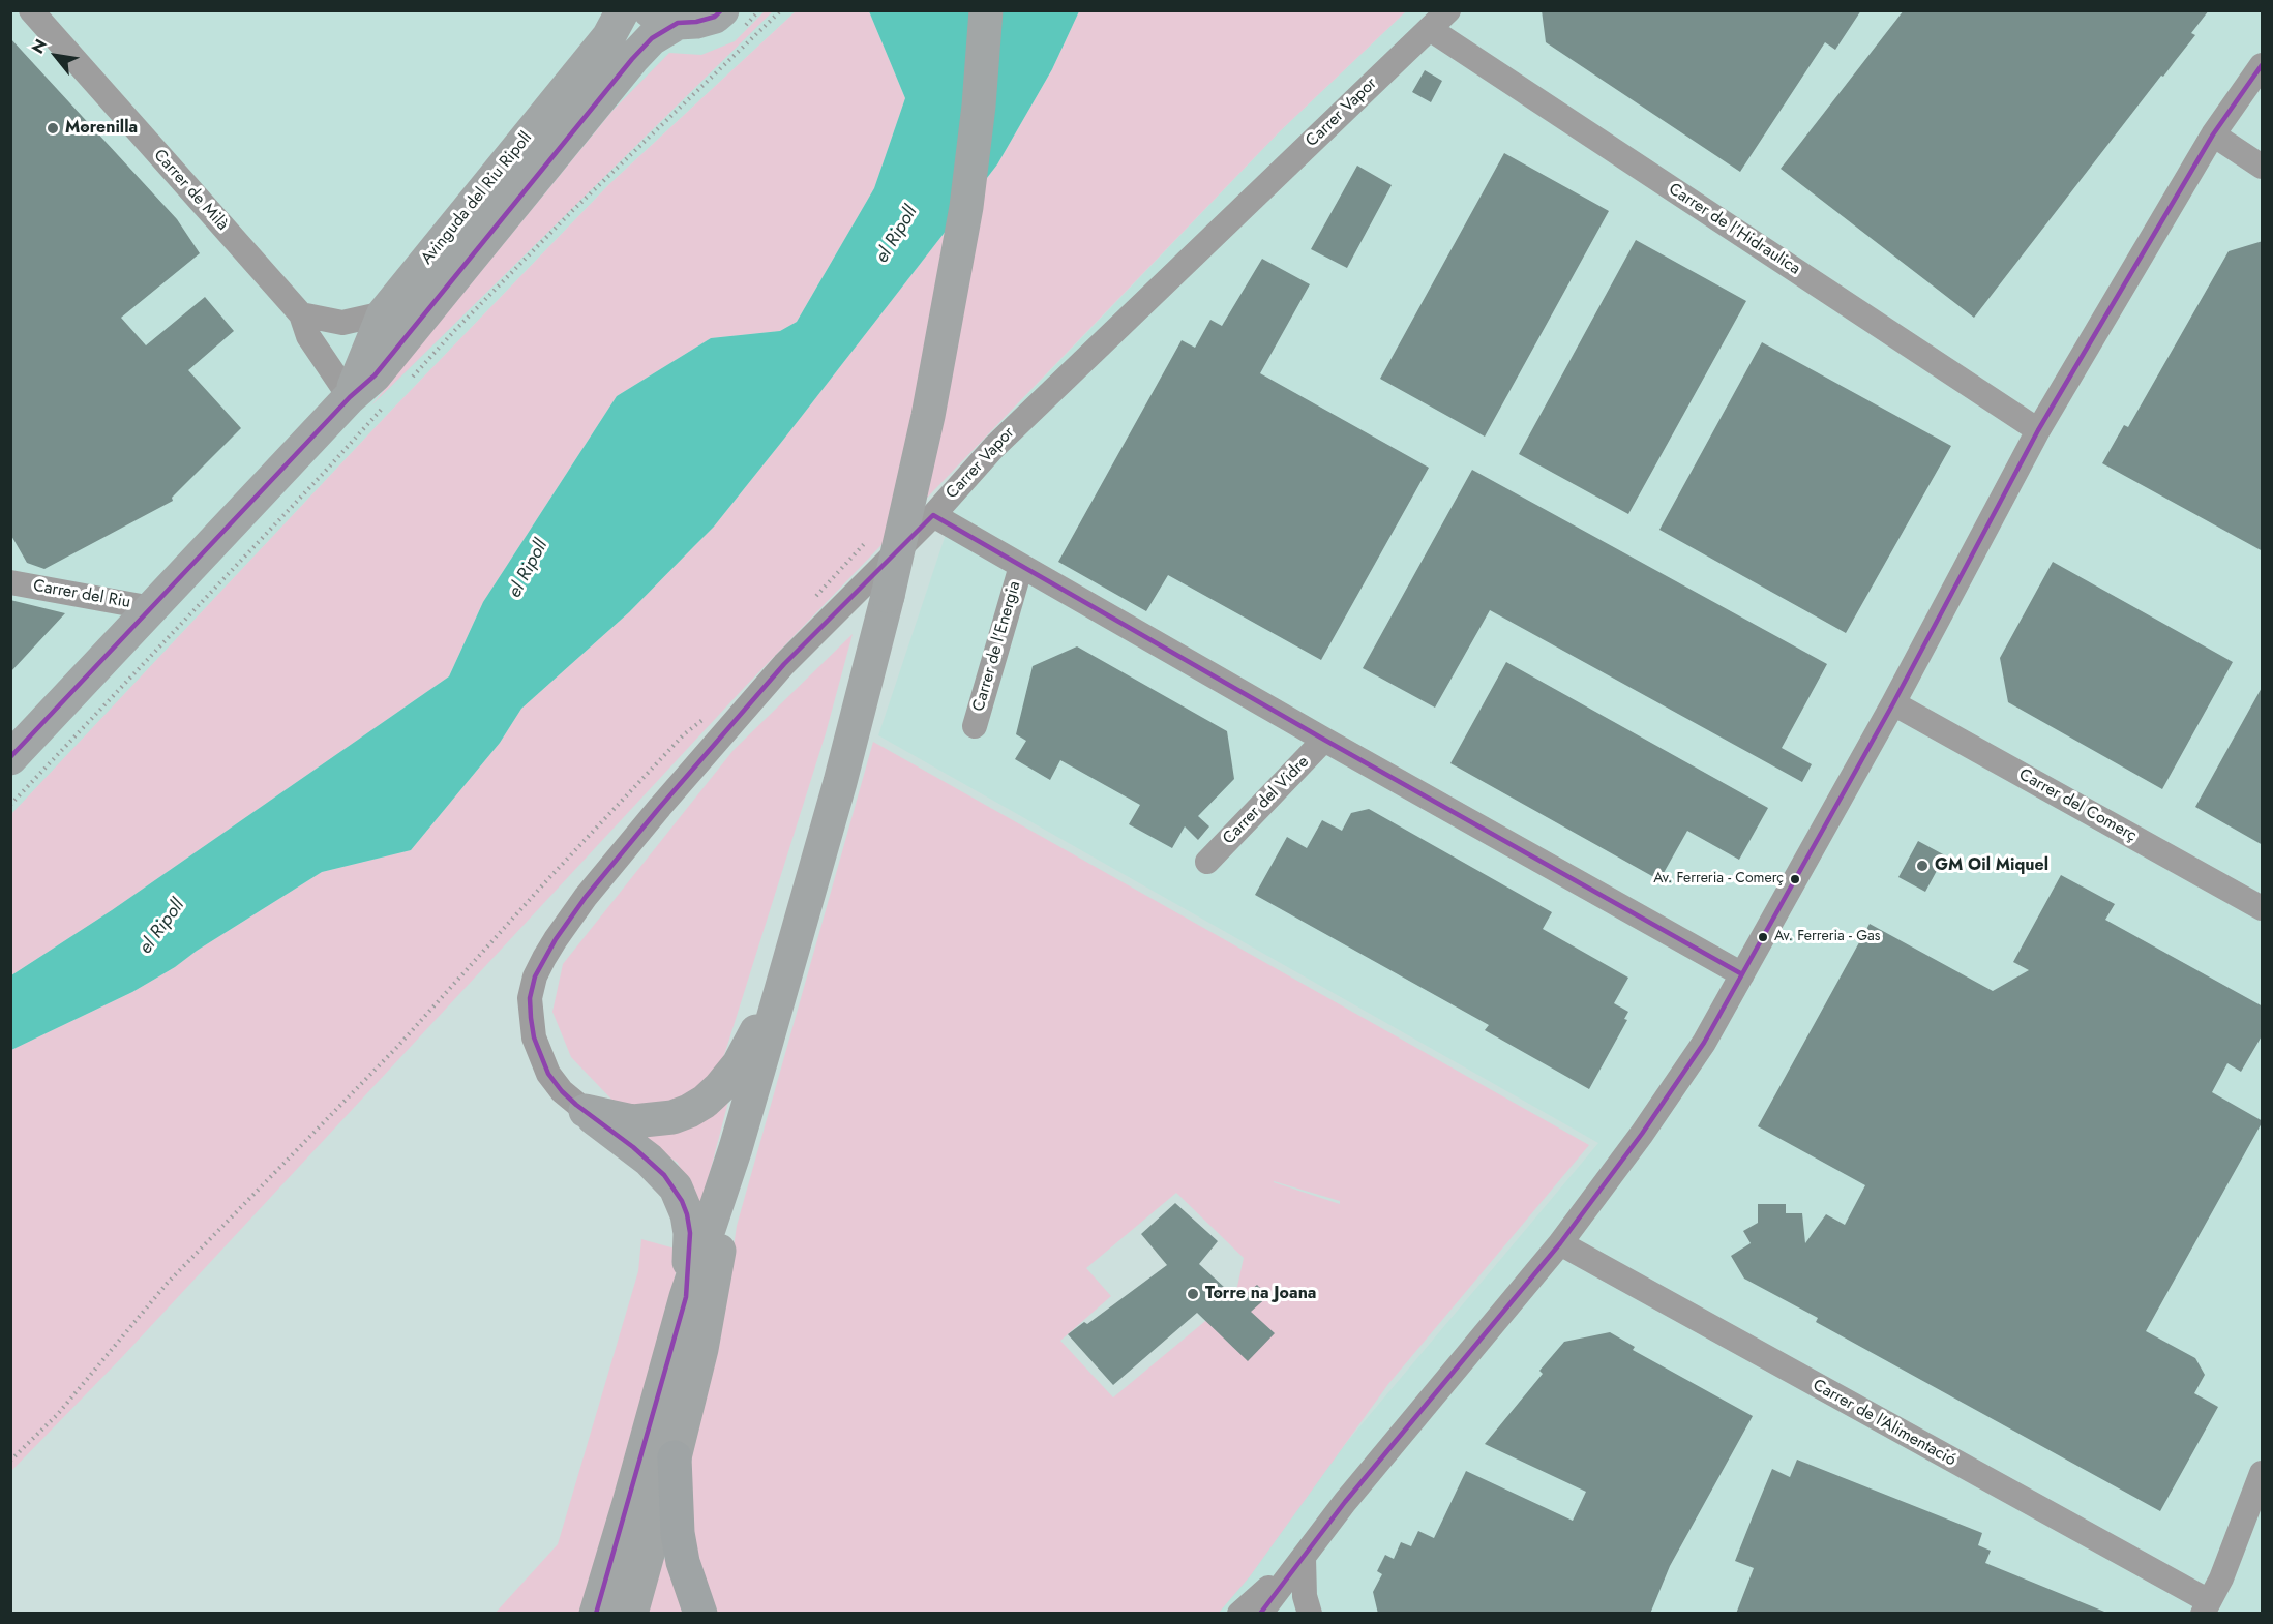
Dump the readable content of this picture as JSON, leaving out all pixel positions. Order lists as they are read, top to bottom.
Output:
{
  "streets": {
    "main road": ["Avinguda del Riu Ripoll"],
    "street": [
      "Carrer Vapor",
      "Carrer de Milà",
      "Carrer de l'Hidraulica",
      "Carrer del Riu",
      "Carrer de l'Energia",
      "Carrer del Vidre",
      "Carrer del Comerç",
      "Carrer de l'Alimentació"
    ]
  },
  "crossings": [
    ["Carrer Vapor", "Carrer de l'Hidraulica"],
    ["Carrer de Milà", "Avinguda del Riu Ripoll"],
    ["Avinguda del Riu Ripoll", "Carrer del Riu"]
  ],
  "water": ["el Ripoll"],
  "places": [
    "Morenilla",
    "GM Oil Miquel",
    "Av. Ferreria - Comerç",
    "Av. Ferreria - Gas",
    "Torre na Joana"
  ],
  "north": "top left"
}
